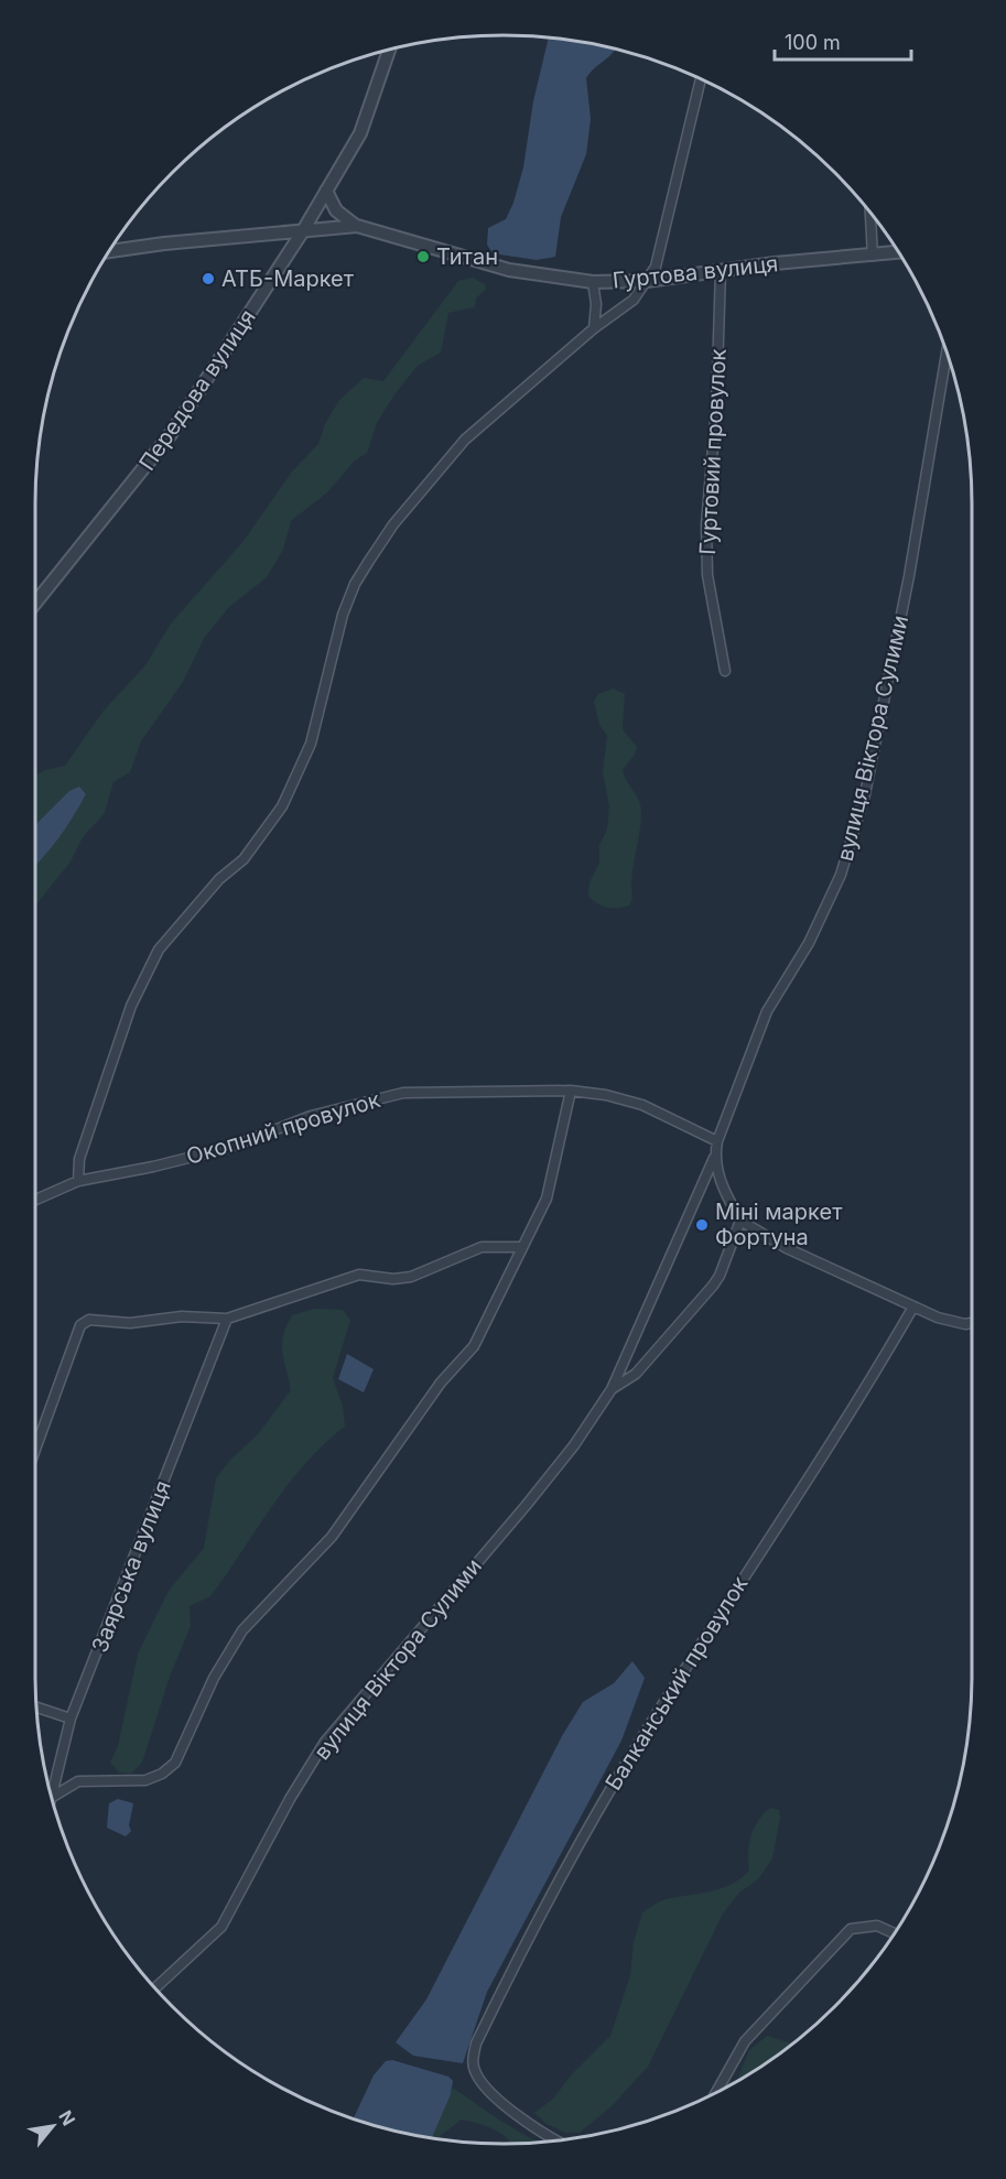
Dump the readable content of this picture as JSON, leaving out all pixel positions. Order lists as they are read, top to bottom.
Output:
{
  "streets": {
    "street": [
      "Гуртова вулиця",
      "Передова вулиця",
      "Гуртовий провулок",
      "вулиця Віктора Сулими",
      "Окопний провулок",
      "Заярська вулиця",
      "Балканський провулок"
    ]
  },
  "crossings": [
    ["Гуртова вулиця", "Передова вулиця"],
    ["Гуртова вулиця", "Гуртовий провулок"],
    ["вулиця Віктора Сулими", "Окопний провулок"]
  ],
  "places": ["Титан", "АТБ-Маркет", "Міні маркет Фортуна"],
  "scale_bar": "100 m",
  "north": "top right"
}
